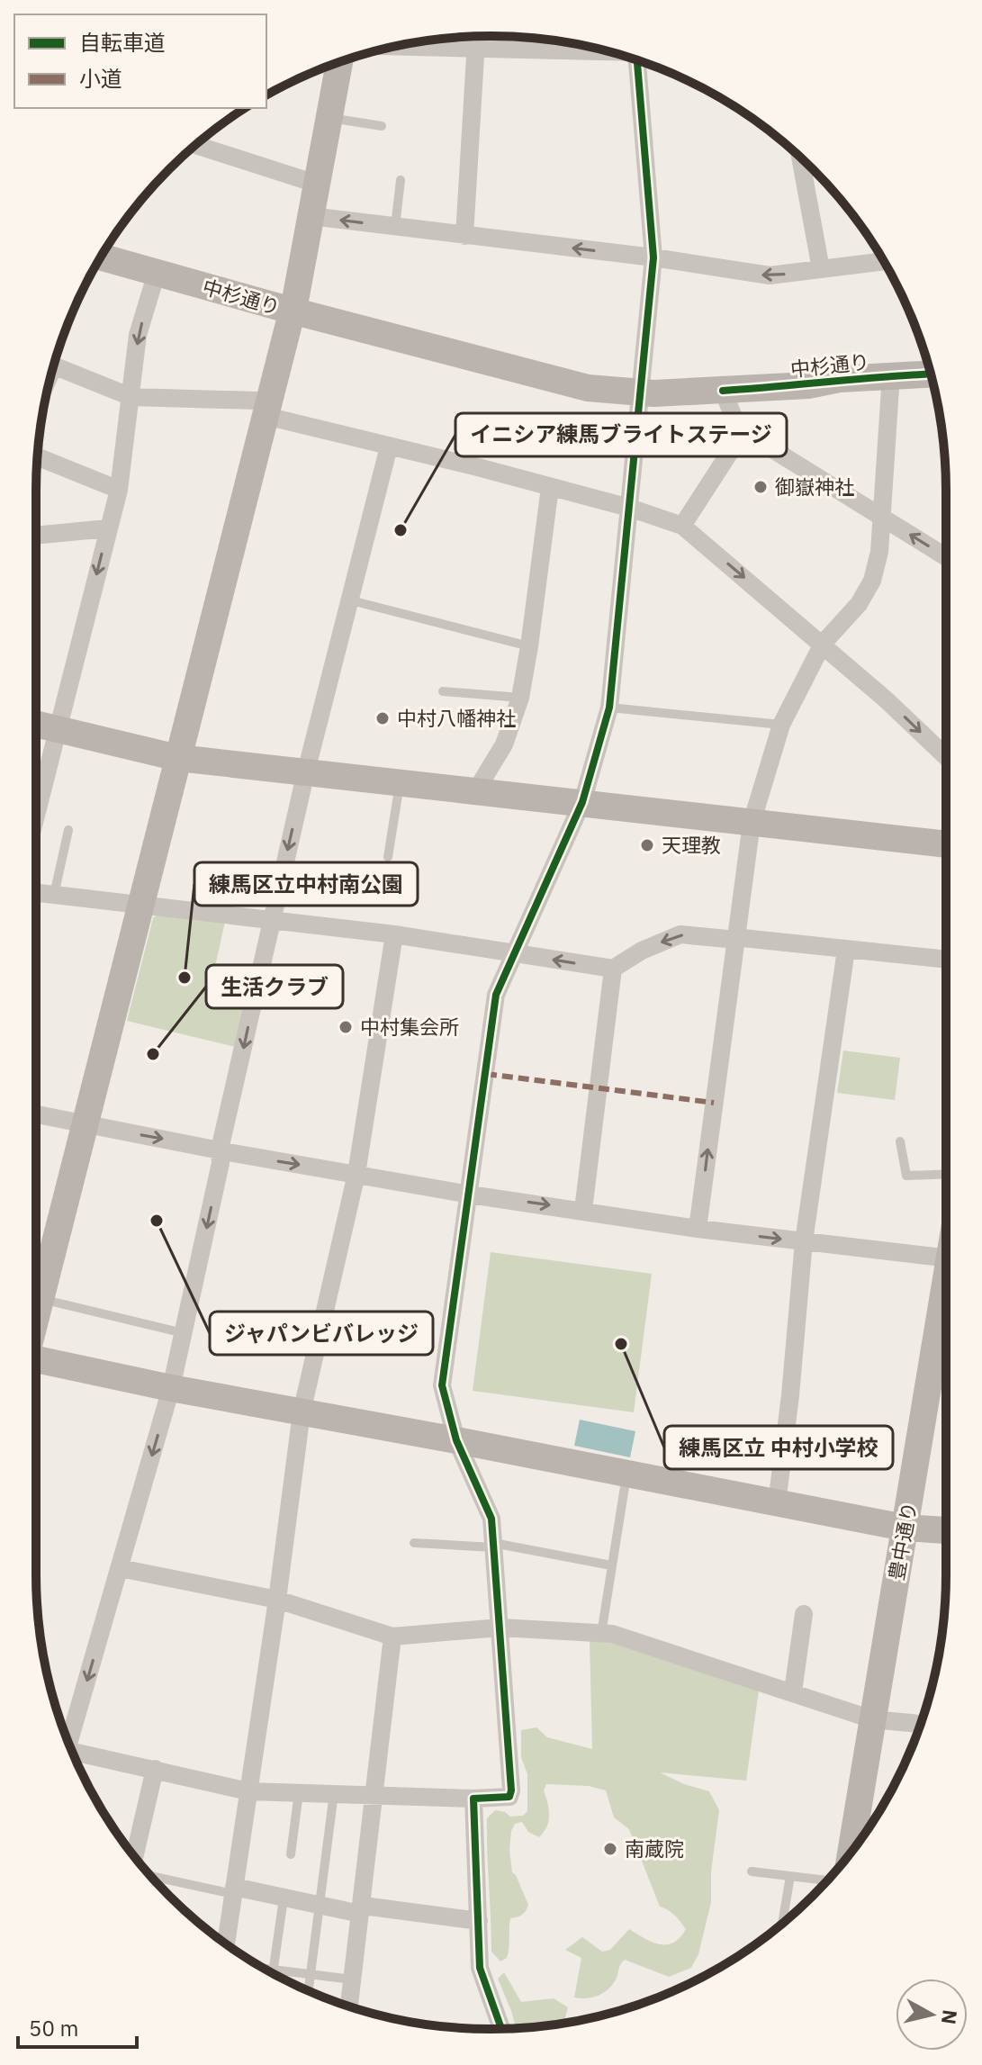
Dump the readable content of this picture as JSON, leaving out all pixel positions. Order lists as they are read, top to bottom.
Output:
{
  "streets": {
    "street": ["中杉通り", "豊中通り"]
  },
  "places": [
    "御嶽神社",
    "イニシア練馬ブライトステージ",
    "中村八幡神社",
    "天理教",
    "練馬区立中村南公園",
    "中村集会所",
    "生活クラブ",
    "ジャパンビバレッジ",
    "練馬区立 中村小学校",
    "南蔵院"
  ],
  "legend": ["自転車道", "小道"],
  "scale_bar": "50 m",
  "north": "right"
}
